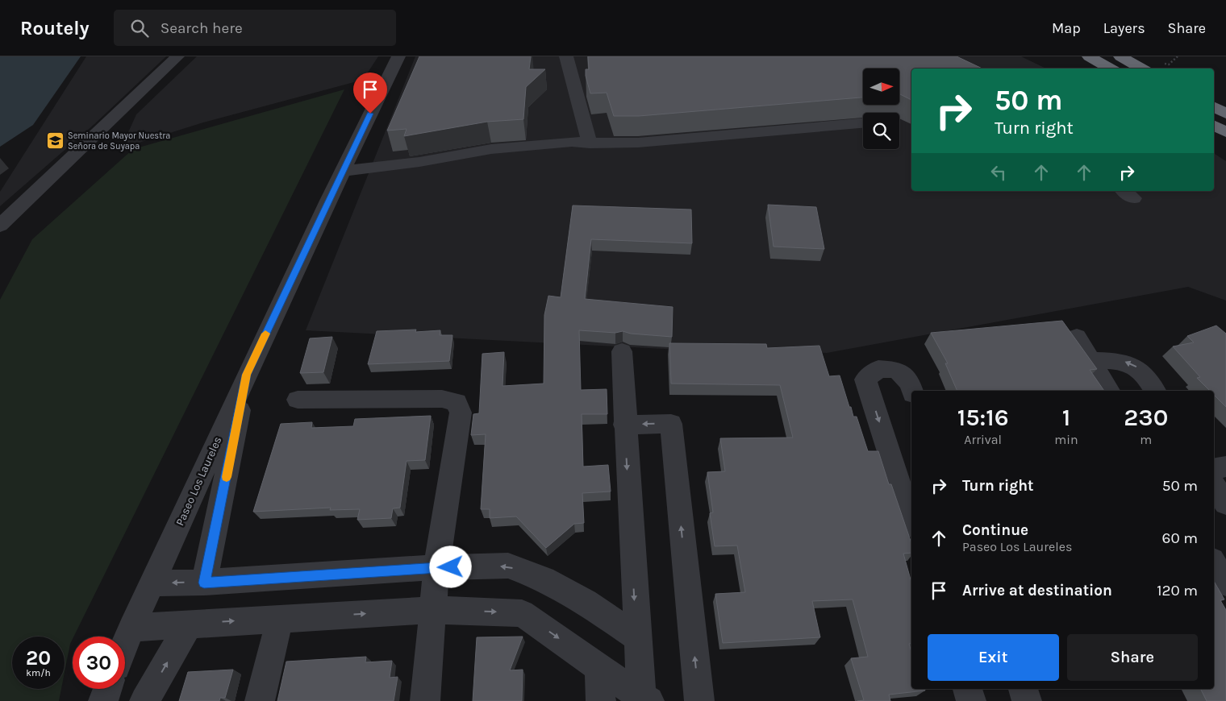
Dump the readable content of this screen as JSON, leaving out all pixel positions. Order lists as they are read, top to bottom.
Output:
{
  "streets": {
    "street": ["Paseo Los Laureles"]
  },
  "places": {
    "school or university": ["Seminario Mayor Nuestra Señora de Suyapa"]
  },
  "north": "right",
  "page": {
    "header": "Routely",
    "search": "Search here",
    "nav": ["Map", "Layers", "Share"],
    "turn": ["50 m", "Turn right"],
    "eta": [
      "15:16",
      "Arrival",
      "1",
      "min",
      "230",
      "m"
    ],
    "list": [
      {
        "name": "Turn right",
        "value": "50 m"
      },
      {
        "name": "Continue",
        "note": "Paseo Los Laureles",
        "value": "60 m"
      },
      {
        "name": "Arrive at destination",
        "value": "120 m"
      }
    ],
    "buttons": ["Exit", "Share"],
    "speed": "20 km/h",
    "limit": "30"
  }
}
